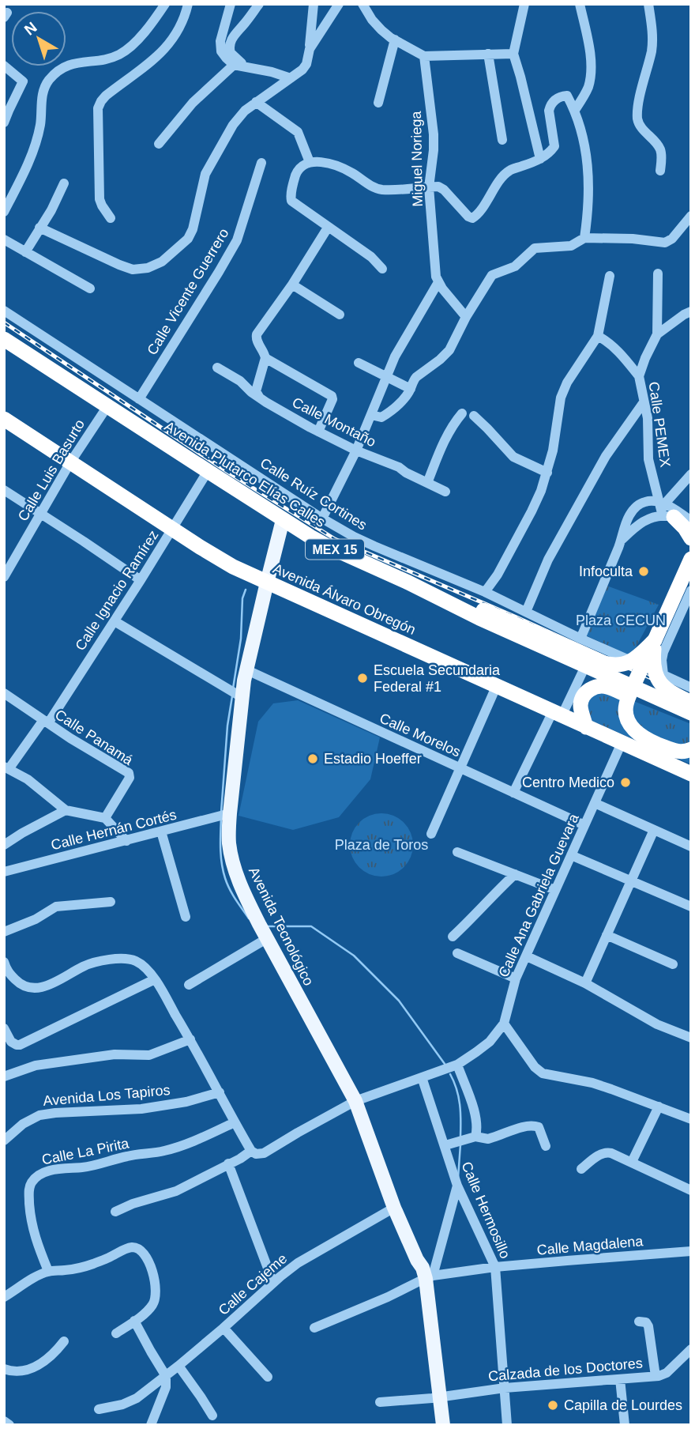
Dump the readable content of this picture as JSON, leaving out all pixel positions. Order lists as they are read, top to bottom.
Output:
{
  "streets": {
    "highway": ["Avenida Plutarco Elías Calles", "MEX 15", "Avenida Álvaro Obregón"],
    "main road": ["Avenida Tecnológico"],
    "street": [
      "Miguel Noriega",
      "Calle Vicente Guerrero",
      "Calle Montaño",
      "Calle PEMEX",
      "Calle Luis Basurto",
      "Calle Ruíz Cortines",
      "Calle Ignacio Ramírez",
      "Calle Morelos",
      "Calle Panamá",
      "Calle Hernán Cortés",
      "Calle Ana Gabriela Guevara",
      "Avenida Los Tapiros",
      "Calle La Pirita",
      "Calle Hermosillo",
      "Calle Magdalena",
      "Calle Cajeme",
      "Calzada de los Doctores"
    ]
  },
  "crossings": [
    ["Calle Vicente Guerrero", "Calle Ruíz Cortines"],
    ["Calle Luis Basurto", "Avenida Plutarco Elías Calles"],
    ["Calle Luis Basurto", "Avenida Álvaro Obregón"],
    ["Avenida Plutarco Elías Calles", "Calle Ignacio Ramírez"],
    ["Avenida Plutarco Elías Calles", "Avenida Tecnológico"],
    ["Calle Ignacio Ramírez", "Avenida Álvaro Obregón"],
    ["Calle Ignacio Ramírez", "Calle Panamá"],
    ["Avenida Álvaro Obregón", "Calle Ana Gabriela Guevara"],
    ["Avenida Álvaro Obregón", "Avenida Tecnológico"],
    ["Calle Morelos", "Calle Ana Gabriela Guevara"],
    ["Calle Morelos", "Avenida Tecnológico"],
    ["Calle Hernán Cortés", "Avenida Tecnológico"],
    ["Calle Ana Gabriela Guevara", "Avenida Tecnológico"],
    ["Calle Ana Gabriela Guevara", "Calle Hermosillo"],
    ["Avenida Tecnológico", "Calle Magdalena"],
    ["Avenida Tecnológico", "Calle Cajeme"],
    ["Avenida Tecnológico", "Calzada de los Doctores"],
    ["Calle Hermosillo", "Calle Magdalena"],
    ["Calle Hermosillo", "Calzada de los Doctores"]
  ],
  "parks": ["Plaza CECUN", "Plaza de Toros"],
  "places": [
    "Infoculta",
    "Escuela Secundaria Federal #1",
    "Estadio Hoeffer",
    "Centro Medico",
    "Capilla de Lourdes"
  ],
  "north": "top left"
}
